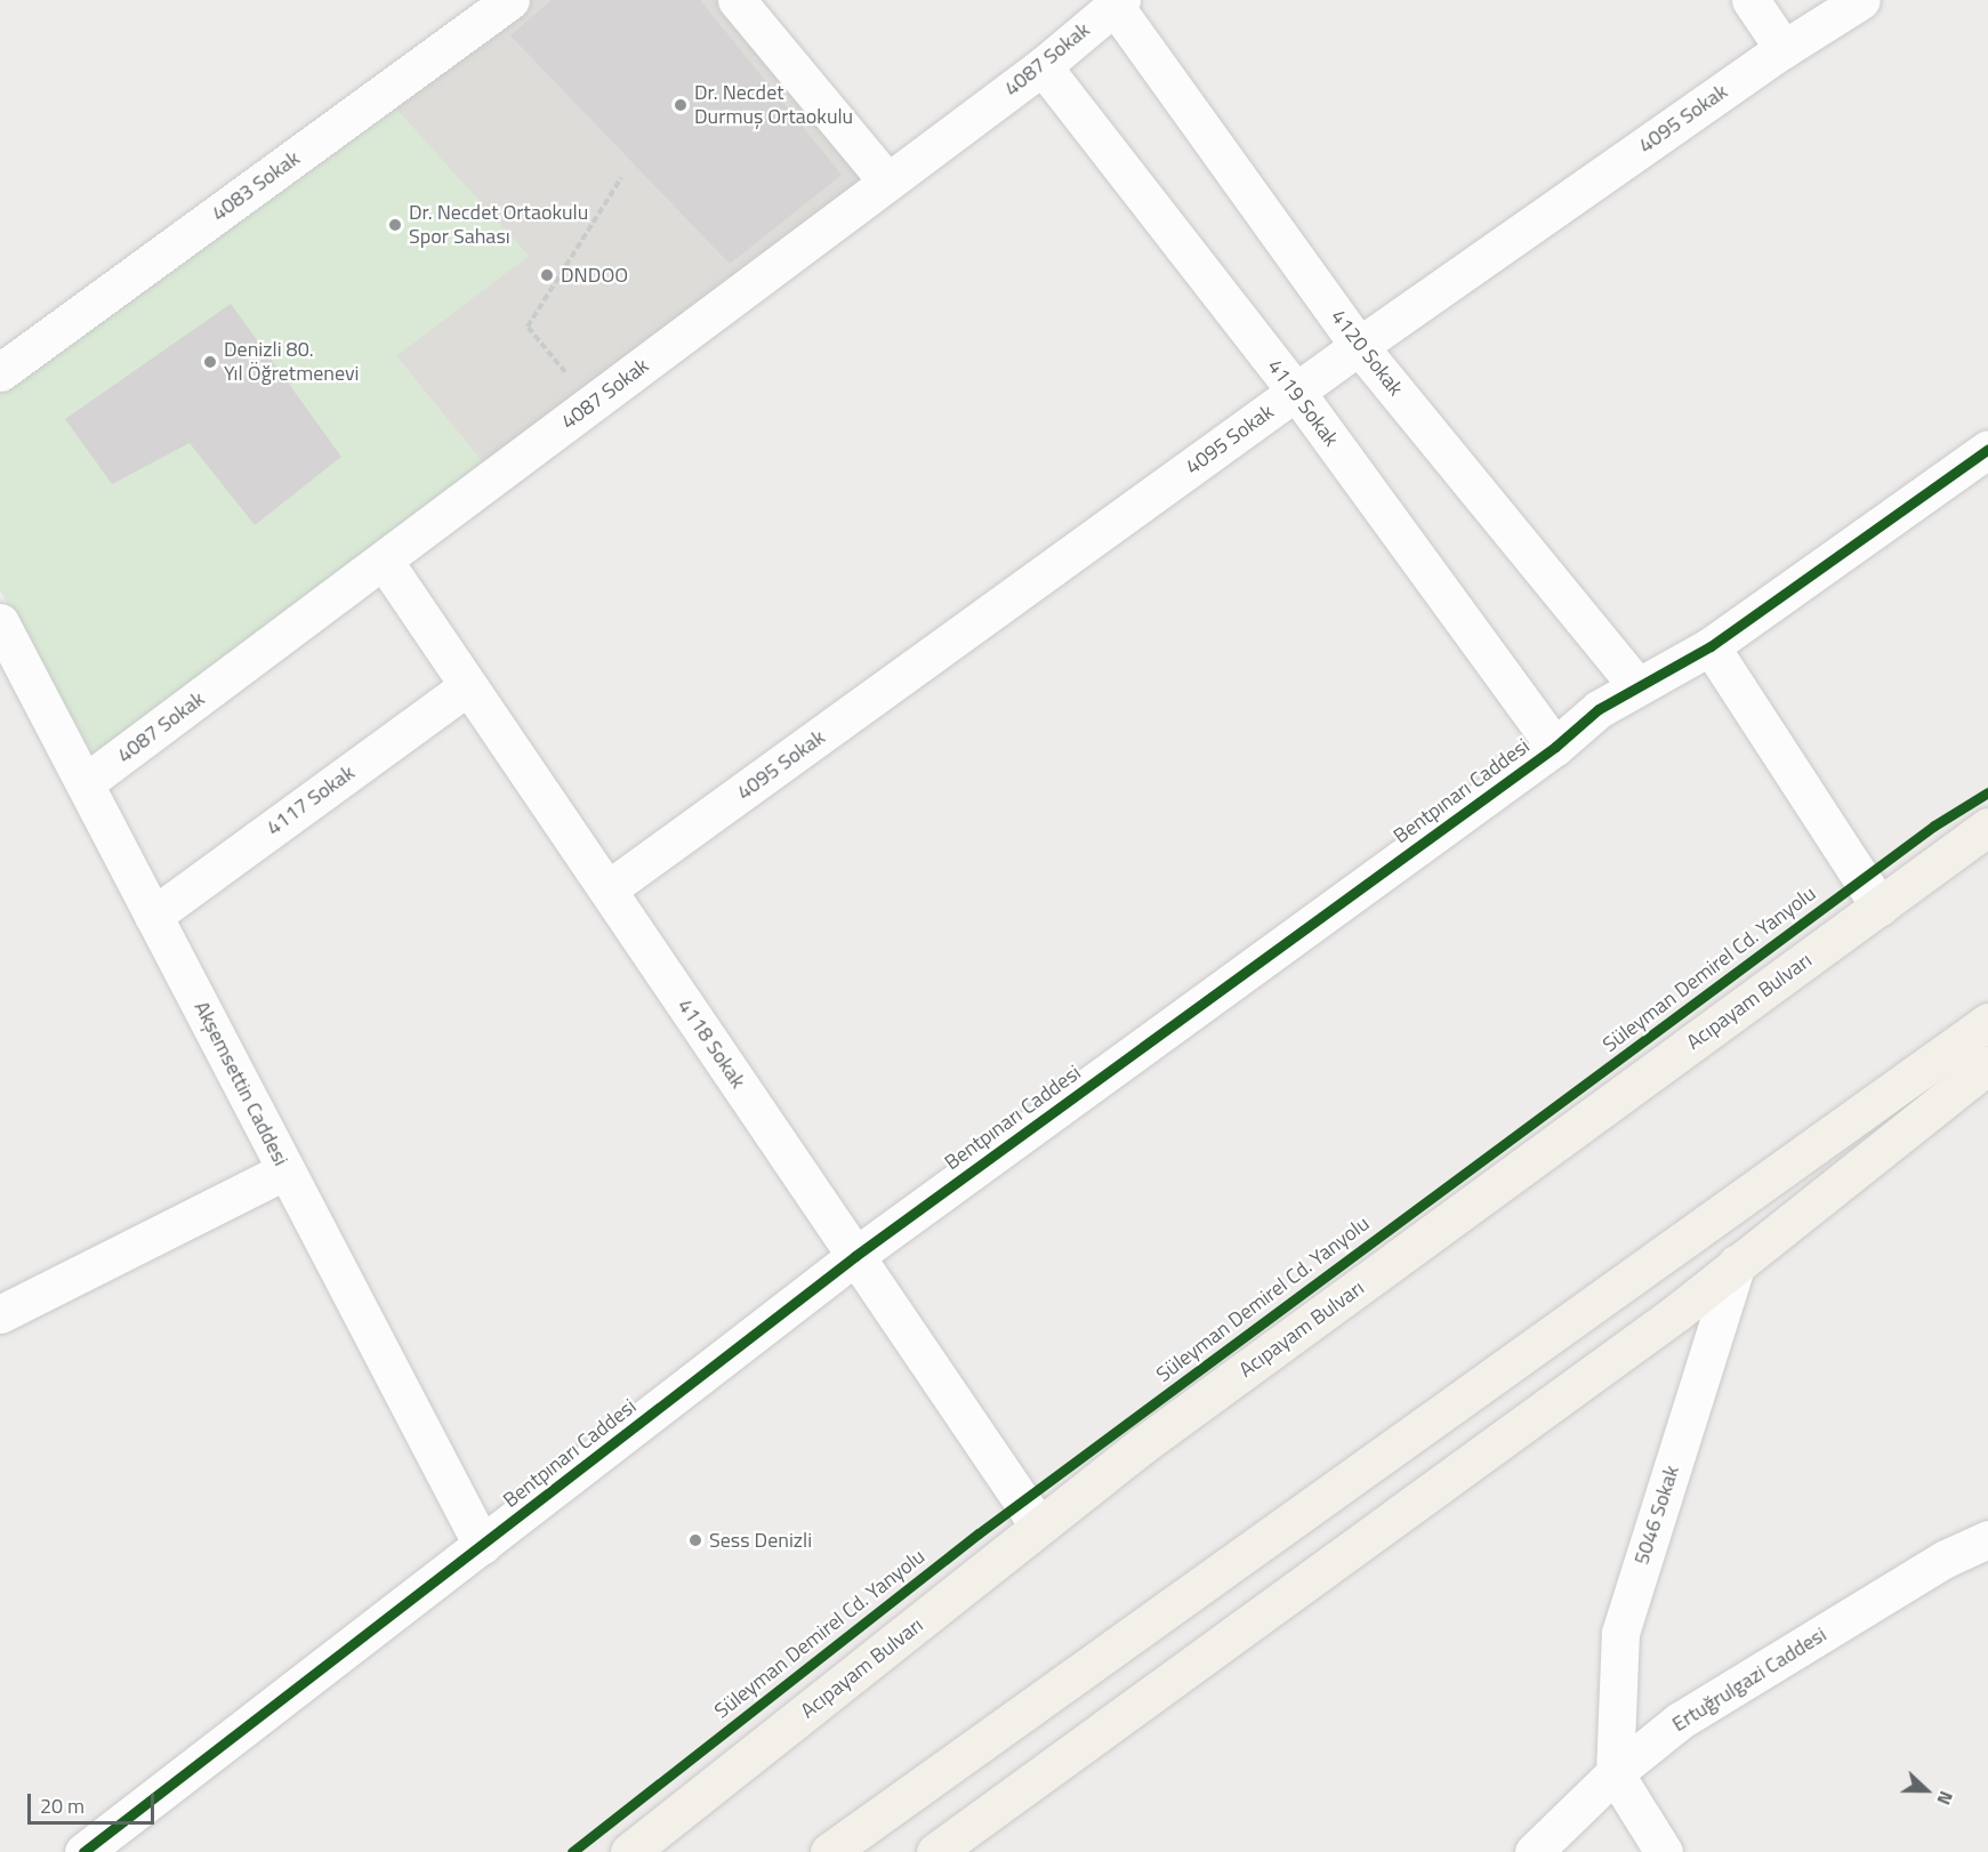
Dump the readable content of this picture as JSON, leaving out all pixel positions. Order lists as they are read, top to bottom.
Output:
{
  "streets": {
    "main road": ["Acıpayam Bulvarı"],
    "street": [
      "4087 Sokak",
      "4095 Sokak",
      "4083 Sokak",
      "4120 Sokak",
      "4119 Sokak",
      "Bentpınarı Caddesi",
      "4117 Sokak",
      "4118 Sokak",
      "Akşemsettin Caddesi",
      "5046 Sokak",
      "Ertuğrulgazi Caddesi"
    ],
    "cycle path": ["Süleyman Demirel Cd. Yanyolu"]
  },
  "crossings": [
    ["4087 Sokak", "4120 Sokak"],
    ["4087 Sokak", "4119 Sokak"],
    ["4087 Sokak", "4118 Sokak"],
    ["4087 Sokak", "Akşemsettin Caddesi"],
    ["4095 Sokak", "4120 Sokak"],
    ["4095 Sokak", "4119 Sokak"],
    ["4095 Sokak", "4118 Sokak"],
    ["4120 Sokak", "Bentpınarı Caddesi"],
    ["4119 Sokak", "Bentpınarı Caddesi"],
    ["Bentpınarı Caddesi", "4118 Sokak"],
    ["Bentpınarı Caddesi", "Akşemsettin Caddesi"],
    ["4117 Sokak", "4118 Sokak"],
    ["4117 Sokak", "Akşemsettin Caddesi"],
    ["Acıpayam Bulvarı", "4118 Sokak"],
    ["5046 Sokak", "Ertuğrulgazi Caddesi"]
  ],
  "places": [
    "Dr. Necdet Durmuş Ortaokulu",
    "Dr. Necdet Ortaokulu Spor Sahası",
    "DNDOO",
    "Denizli 80. Yıl Öğretmenevi",
    "Sess Denizli"
  ],
  "scale_bar": "20 m",
  "north": "right"
}
